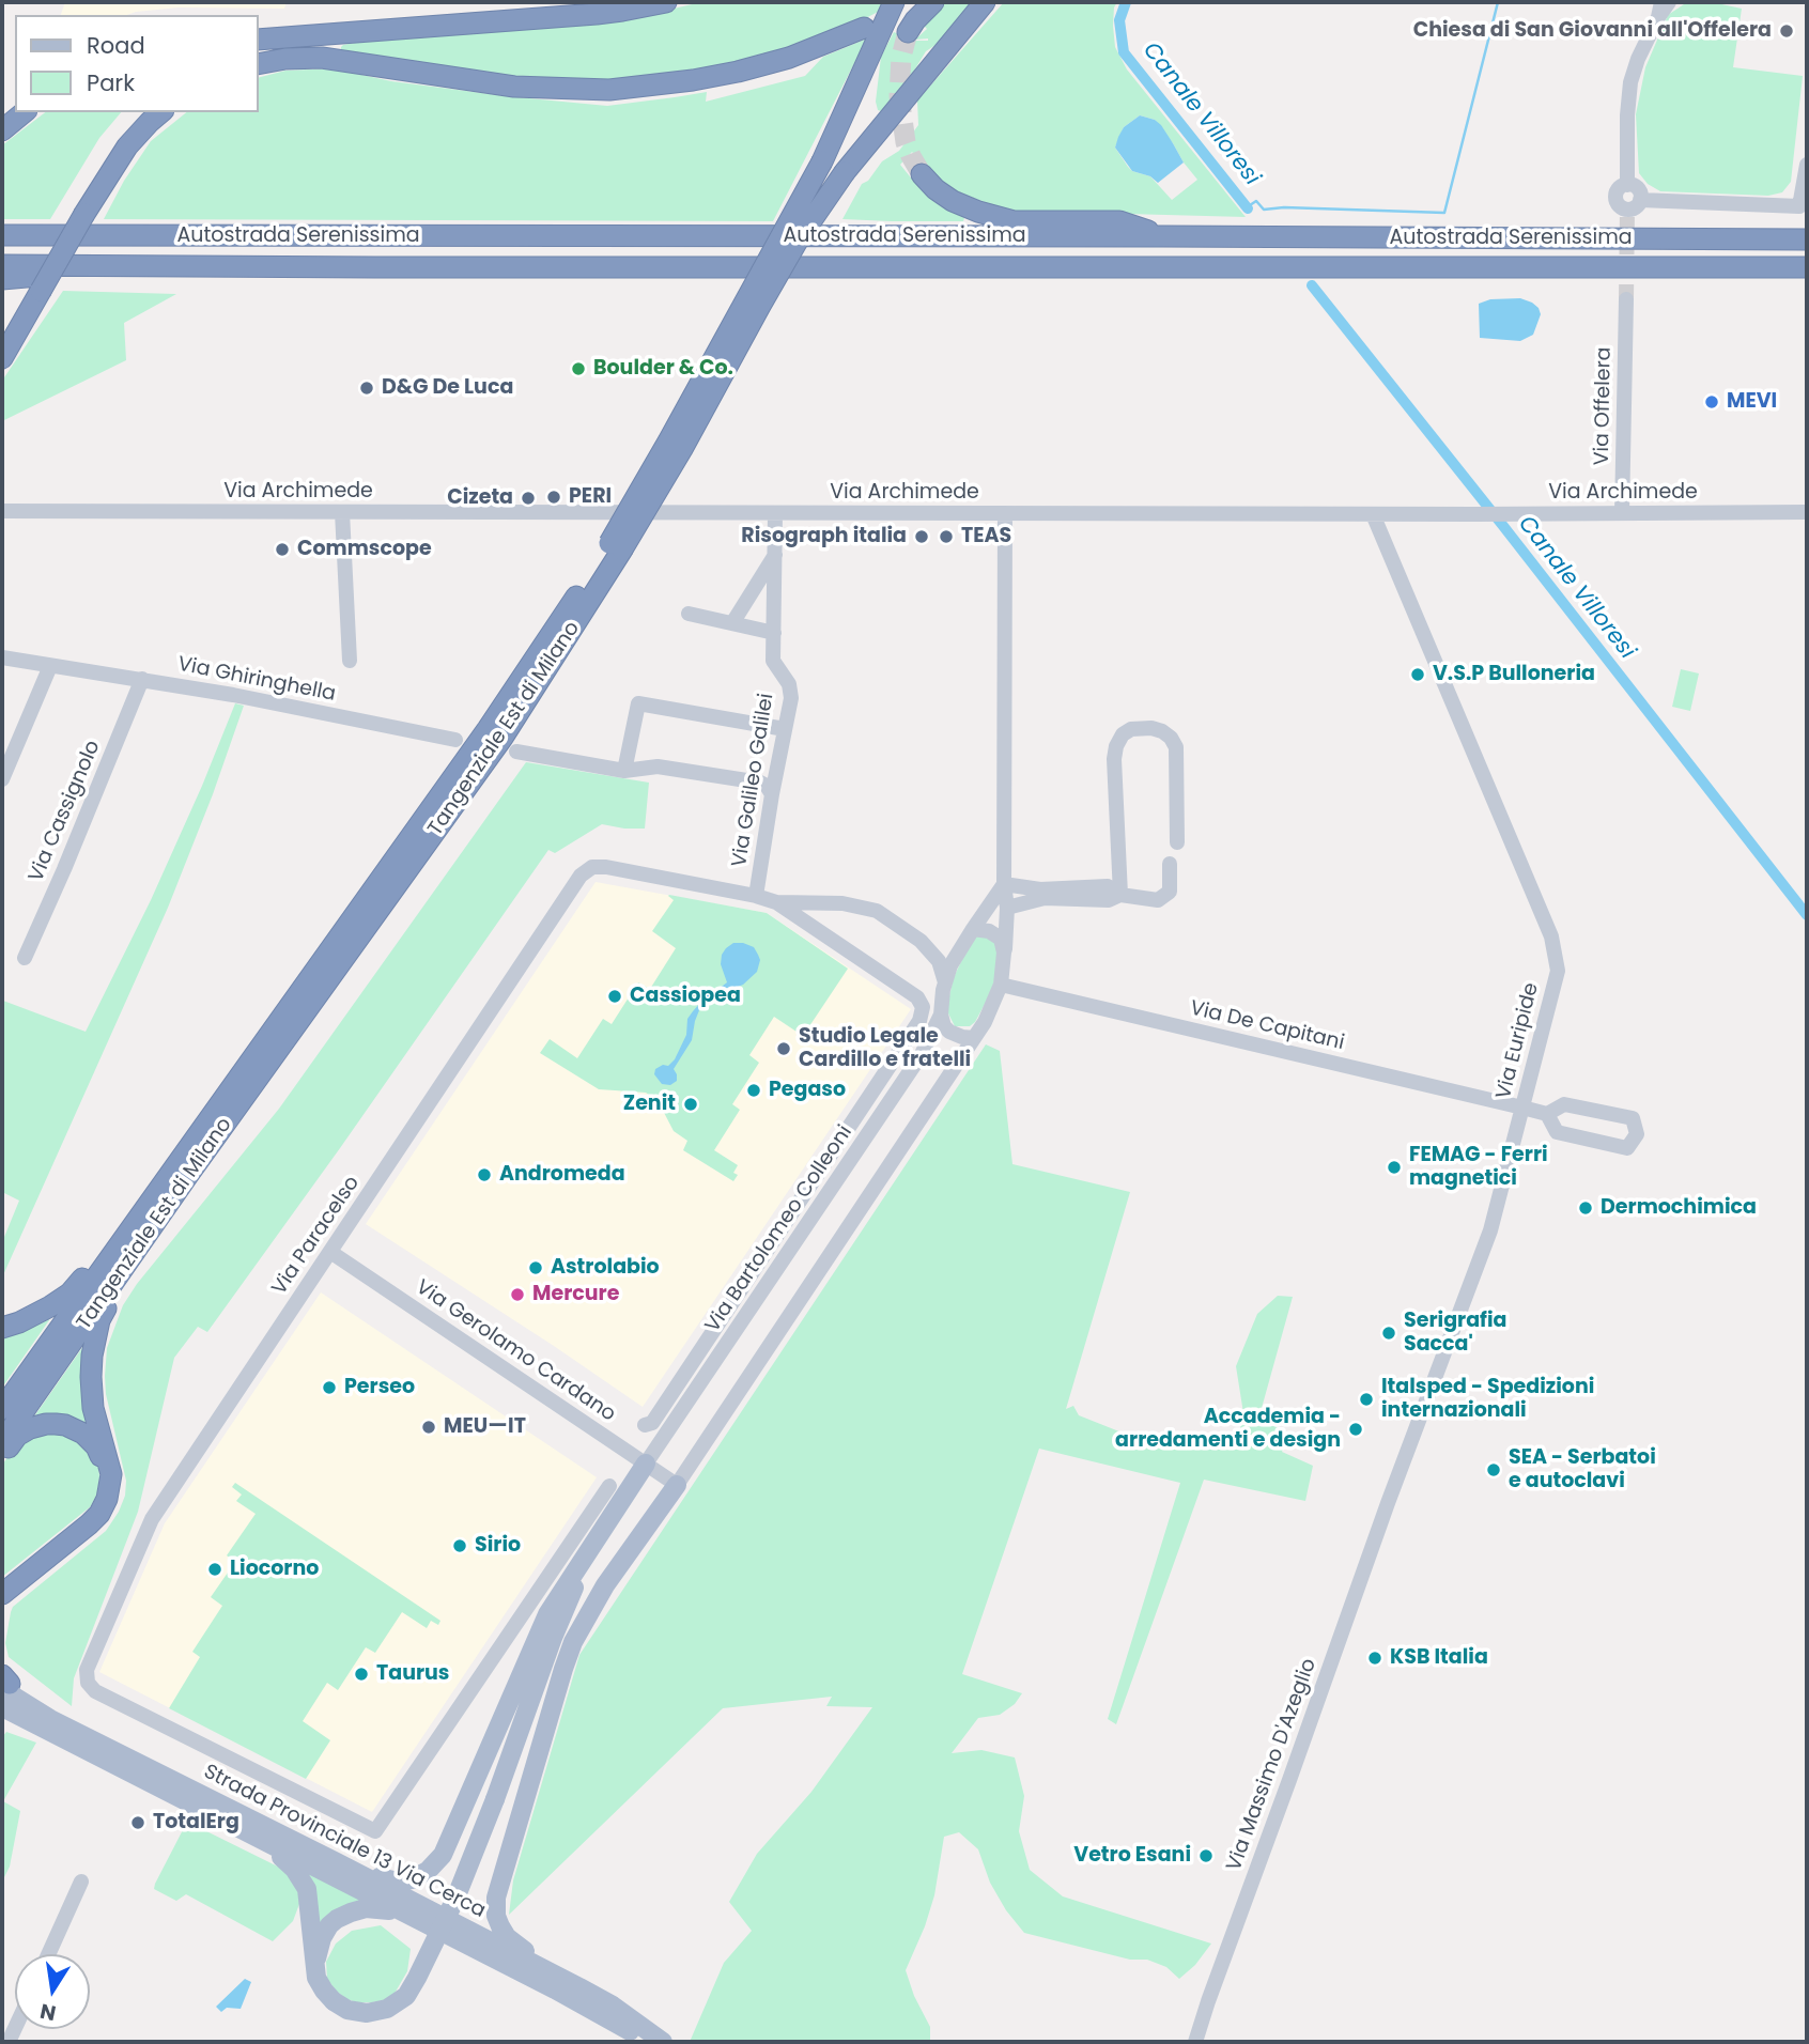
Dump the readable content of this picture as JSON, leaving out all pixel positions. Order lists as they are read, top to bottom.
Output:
{
  "streets": {
    "highway": ["Autostrada Serenissima", "Tangenziale Est di Milano"],
    "main road": ["Strada Provinciale 13 Via Cerca"],
    "street": [
      "Via Offelera",
      "Via Archimede",
      "Via Ghiringhella",
      "Via Galileo Galilei",
      "Via Cassignolo",
      "Via De Capitani",
      "Via Euripide",
      "Via Bartolomeo Colleoni",
      "Via Paracelso",
      "Via Gerolamo Cardano",
      "Via Massimo D'Azeglio"
    ]
  },
  "crossings": [
    ["Via Offelera", "Via Archimede"],
    ["Via Archimede", "Via Galileo Galilei"],
    ["Via Archimede", "Via Euripide"],
    ["Via Ghiringhella", "Via Cassignolo"],
    ["Via Galileo Galilei", "Via Paracelso"],
    ["Via De Capitani", "Via Euripide"],
    ["Via Euripide", "Via Massimo D'Azeglio"],
    ["Via Bartolomeo Colleoni", "Via Paracelso"],
    ["Via Bartolomeo Colleoni", "Via Gerolamo Cardano"],
    ["Via Paracelso", "Via Gerolamo Cardano"]
  ],
  "water": ["Canale Villoresi"],
  "places": [
    "Chiesa di San Giovanni all'Offelera",
    "Boulder & Co.",
    "D&G De Luca",
    "MEVI",
    "PERI",
    "Cizeta",
    "Risograph italia",
    "TEAS",
    "Commscope",
    "V.S.P Bulloneria",
    "Cassiopea",
    "Studio Legale Cardillo e fratelli",
    "Pegaso",
    "Zenit",
    "FEMAG - Ferri magnetici",
    "Andromeda",
    "Dermochimica",
    "Astrolabio",
    "Mercure",
    "Serigrafia Sacca'",
    "Perseo",
    "Italsped - Spedizioni internazionali",
    "MEUーIT",
    "Accademia - arredamenti e design",
    "SEA - Serbatoi e autoclavi",
    "Sirio",
    "Liocorno",
    "KSB Italia",
    "Taurus",
    "TotalErg",
    "Vetro Esani"
  ],
  "legend": ["Road", "Park"],
  "north": "bottom"
}
